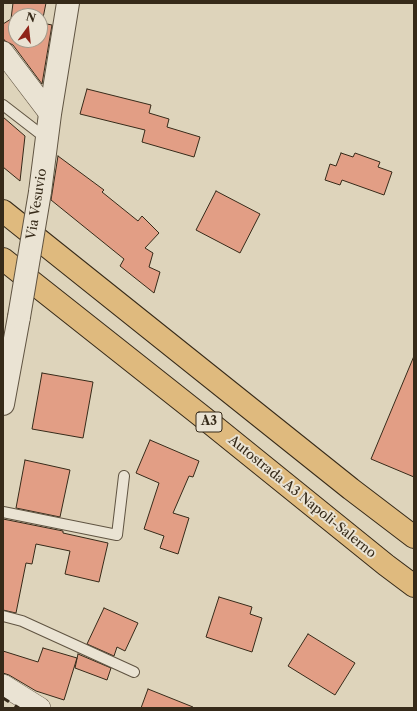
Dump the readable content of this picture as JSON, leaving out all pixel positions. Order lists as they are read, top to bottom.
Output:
{
  "streets": {
    "highway": ["A3", "Autostrada A3 Napoli-Salerno"],
    "street": ["Via Vesuvio"]
  },
  "north": "top"
}
